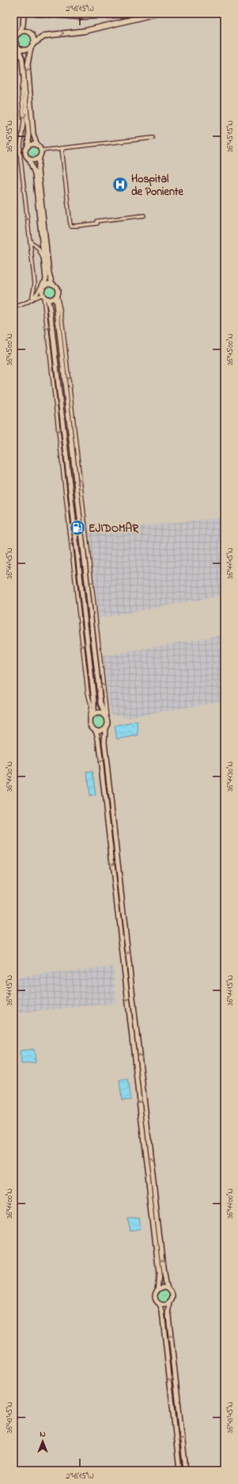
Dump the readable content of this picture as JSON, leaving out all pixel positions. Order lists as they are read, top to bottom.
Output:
{
  "places": {
    "hospital": ["Hospital de Poniente"],
    "fuel station": ["EJIDOMAR"]
  },
  "north": "top",
  "coordinates": [
    "2°48'15\"W",
    "36°45'15\"N",
    "36°45'00\"N",
    "36°44'45\"N",
    "36°44'30\"N",
    "36°44'15\"N",
    "36°44'00\"N",
    "36°43'45\"N"
  ]
}
